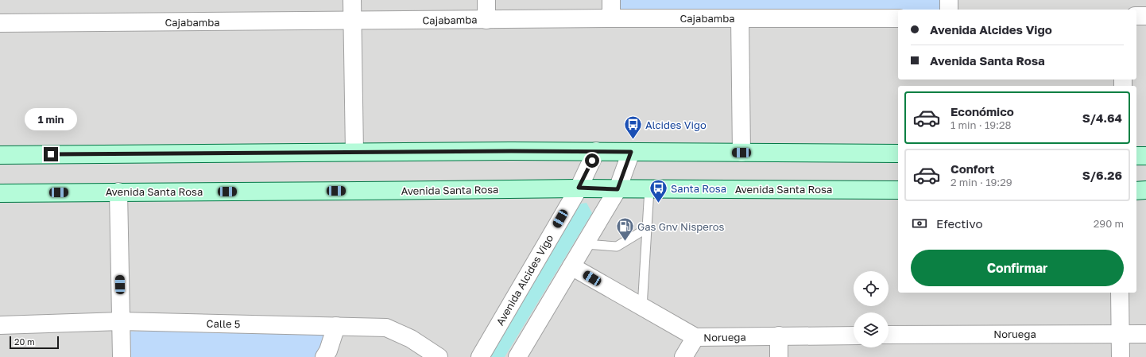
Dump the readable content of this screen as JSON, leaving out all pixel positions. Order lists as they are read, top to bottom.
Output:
{
  "streets": {
    "main road": ["Avenida Santa Rosa"],
    "street": [
      "Cajabamba",
      "Avenida Alcides Vigo",
      "Calle 5",
      "Noruega"
    ]
  },
  "crossings": [
    ["Avenida Santa Rosa", "Avenida Alcides Vigo"]
  ],
  "places": {
    "bus stop": ["Alcides Vigo", "Santa Rosa"],
    "fuel station": ["Gas Gnv Nisperos"]
  },
  "scale_bar": "20 m",
  "page": {
    "banner": ["Avenida Alcides Vigo", "Avenida Santa Rosa"],
    "list": [
      {
        "name": "Económico",
        "note": "1 min · 19:28",
        "value": "S/4.64"
      },
      {
        "name": "Confort",
        "note": "2 min · 19:29",
        "value": "S/6.26"
      }
    ],
    "bubble": "1 min",
    "pay": ["Efectivo", "290 m"],
    "buttons": "Confirmar",
    "scale": "20 m"
  }
}
